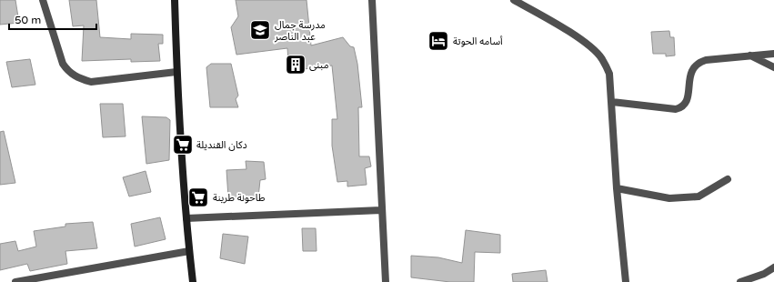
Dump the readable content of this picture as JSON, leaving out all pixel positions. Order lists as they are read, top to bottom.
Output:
{
  "places": {
    "school or university": ["مدرسة جمال عبد الناصر"],
    "hotel": ["أسامه الحوتة"],
    "building": ["مبنى"],
    "supermarket": ["دكان القنديلة", "طاحونة طرينة"]
  },
  "scale_bar": "50 m"
}
